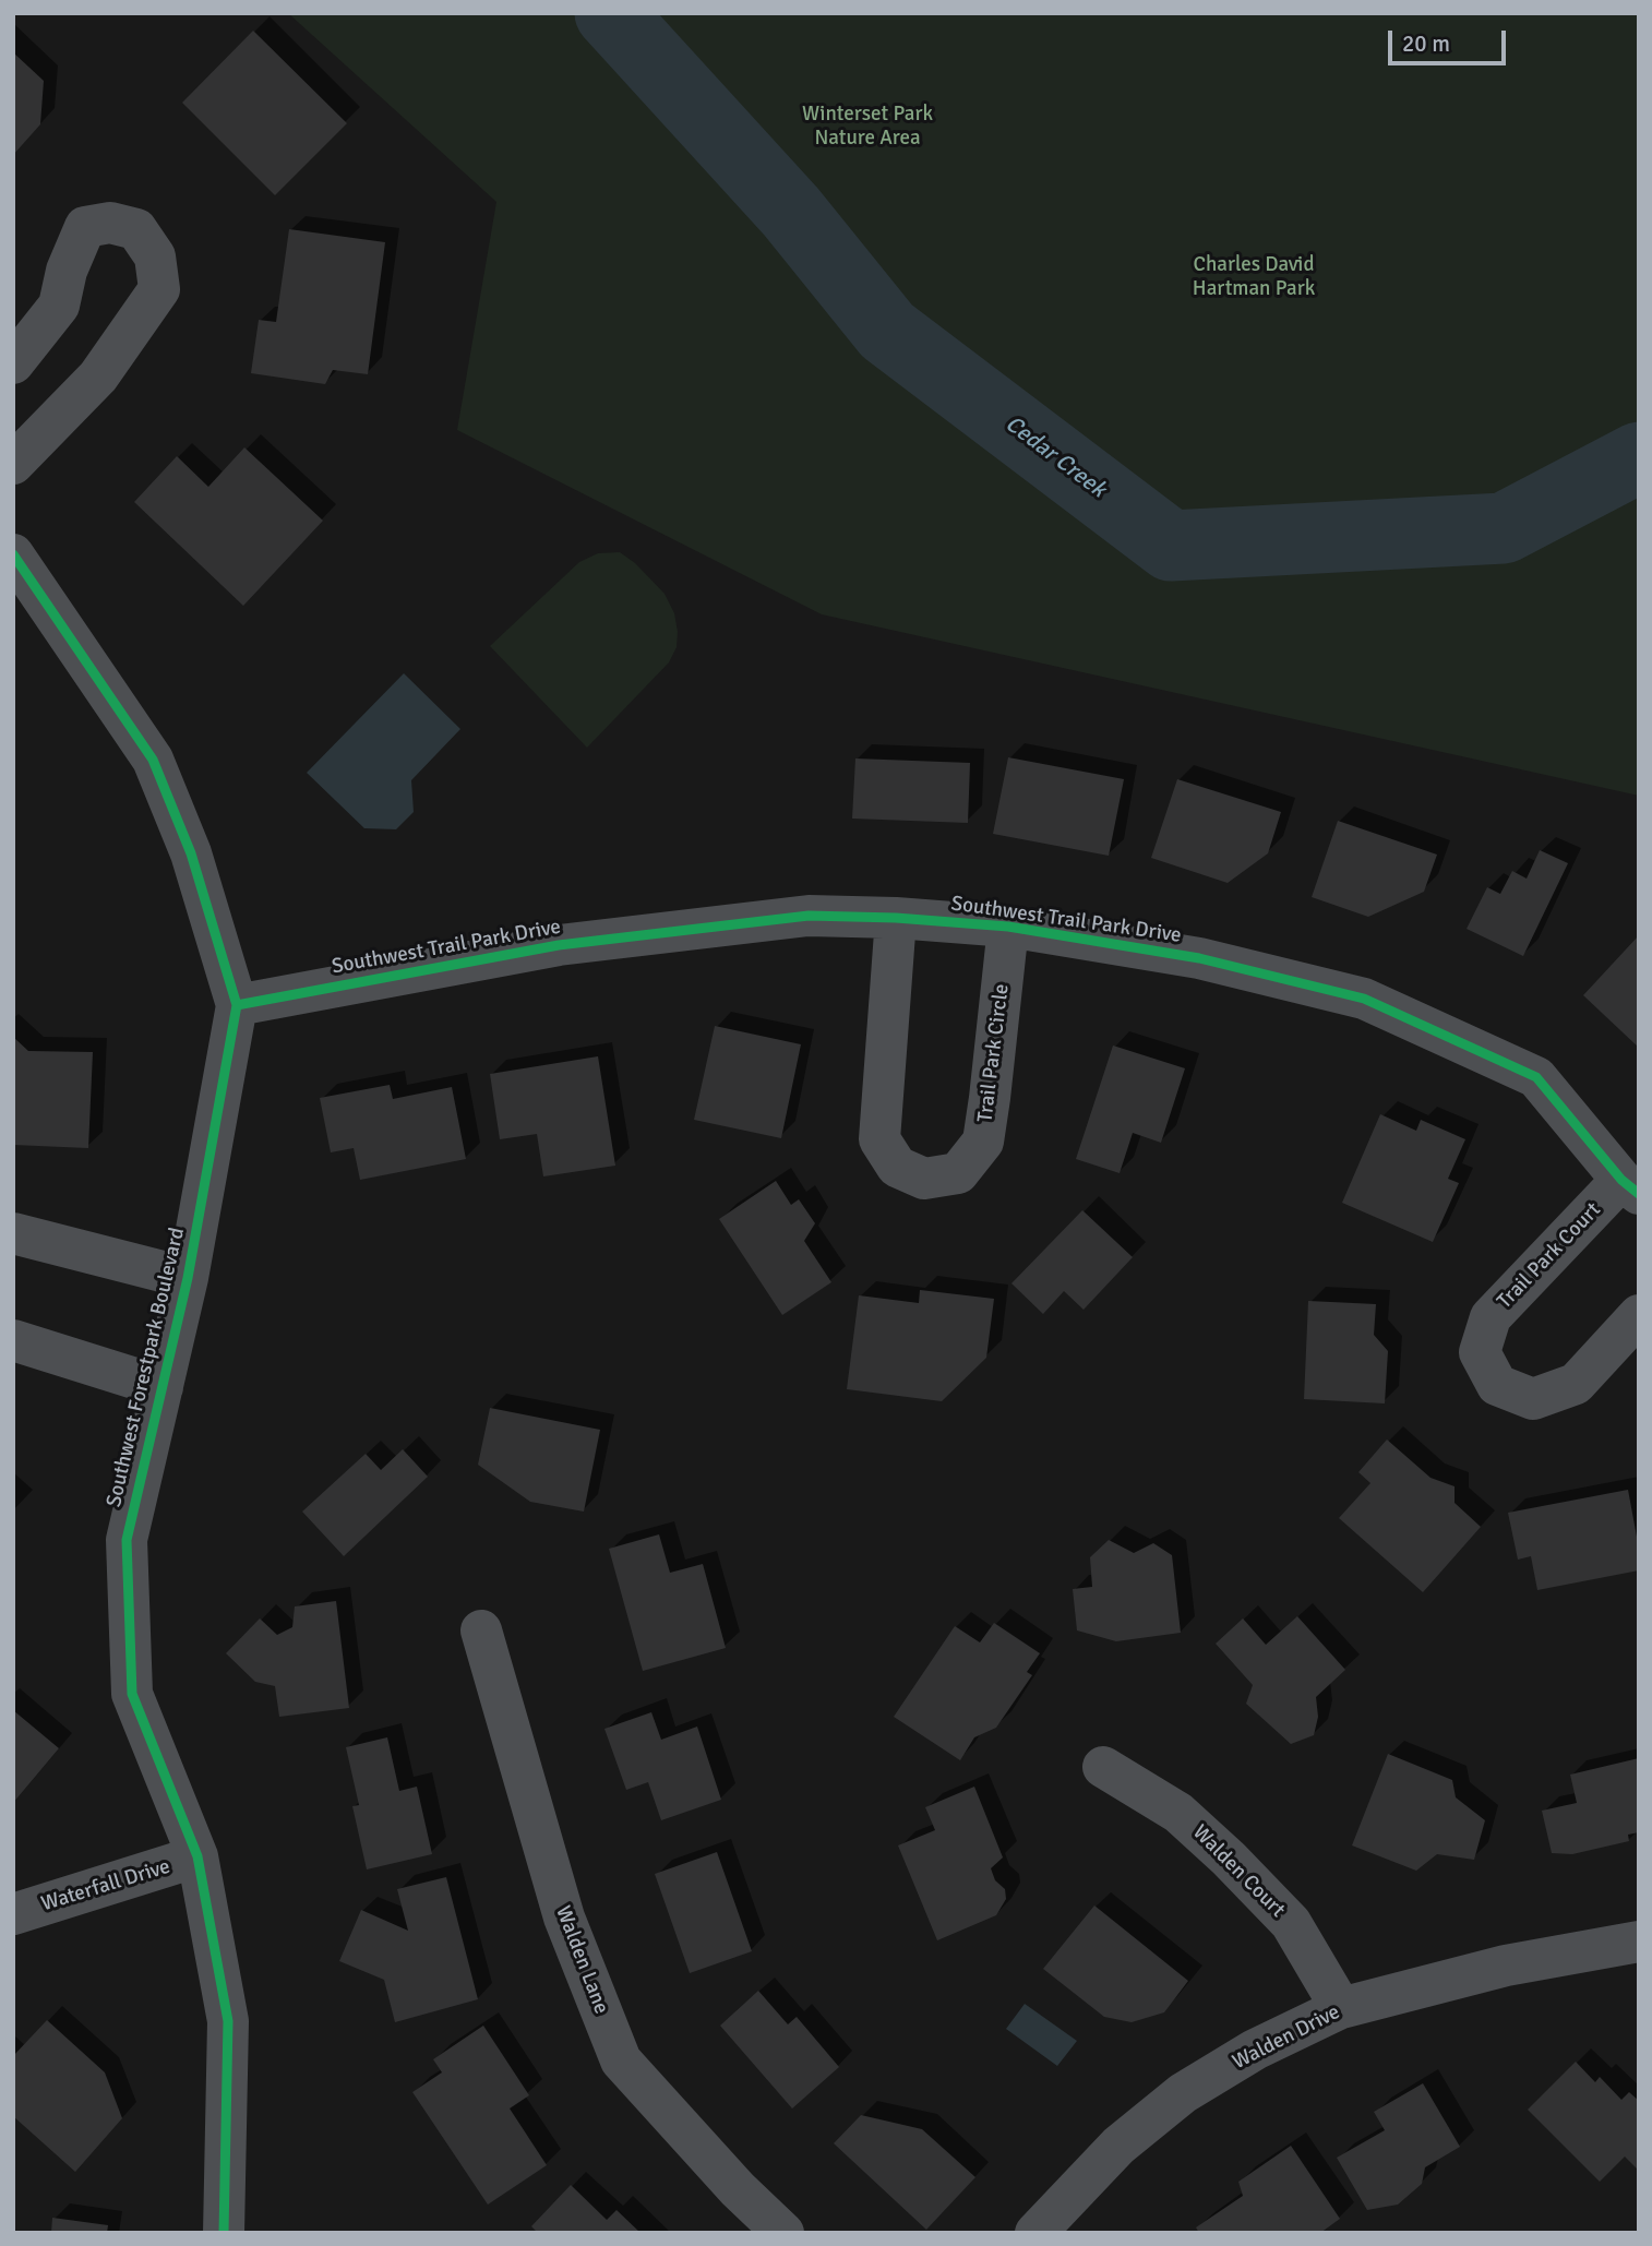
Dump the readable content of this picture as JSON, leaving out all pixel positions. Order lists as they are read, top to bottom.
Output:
{
  "streets": {
    "street": [
      "Southwest Trail Park Drive",
      "Trail Park Circle",
      "Trail Park Court",
      "Southwest Forestpark Boulevard",
      "Walden Court",
      "Waterfall Drive",
      "Walden Lane",
      "Walden Drive"
    ]
  },
  "crossings": [
    ["Southwest Trail Park Drive", "Trail Park Circle"],
    ["Southwest Trail Park Drive", "Trail Park Court"],
    ["Southwest Trail Park Drive", "Southwest Forestpark Boulevard"],
    ["Southwest Forestpark Boulevard", "Waterfall Drive"],
    ["Walden Court", "Walden Drive"]
  ],
  "water": ["Cedar Creek"],
  "parks": ["Winterset Park Nature Area", "Charles David Hartman Park"],
  "scale_bar": "20 m"
}
